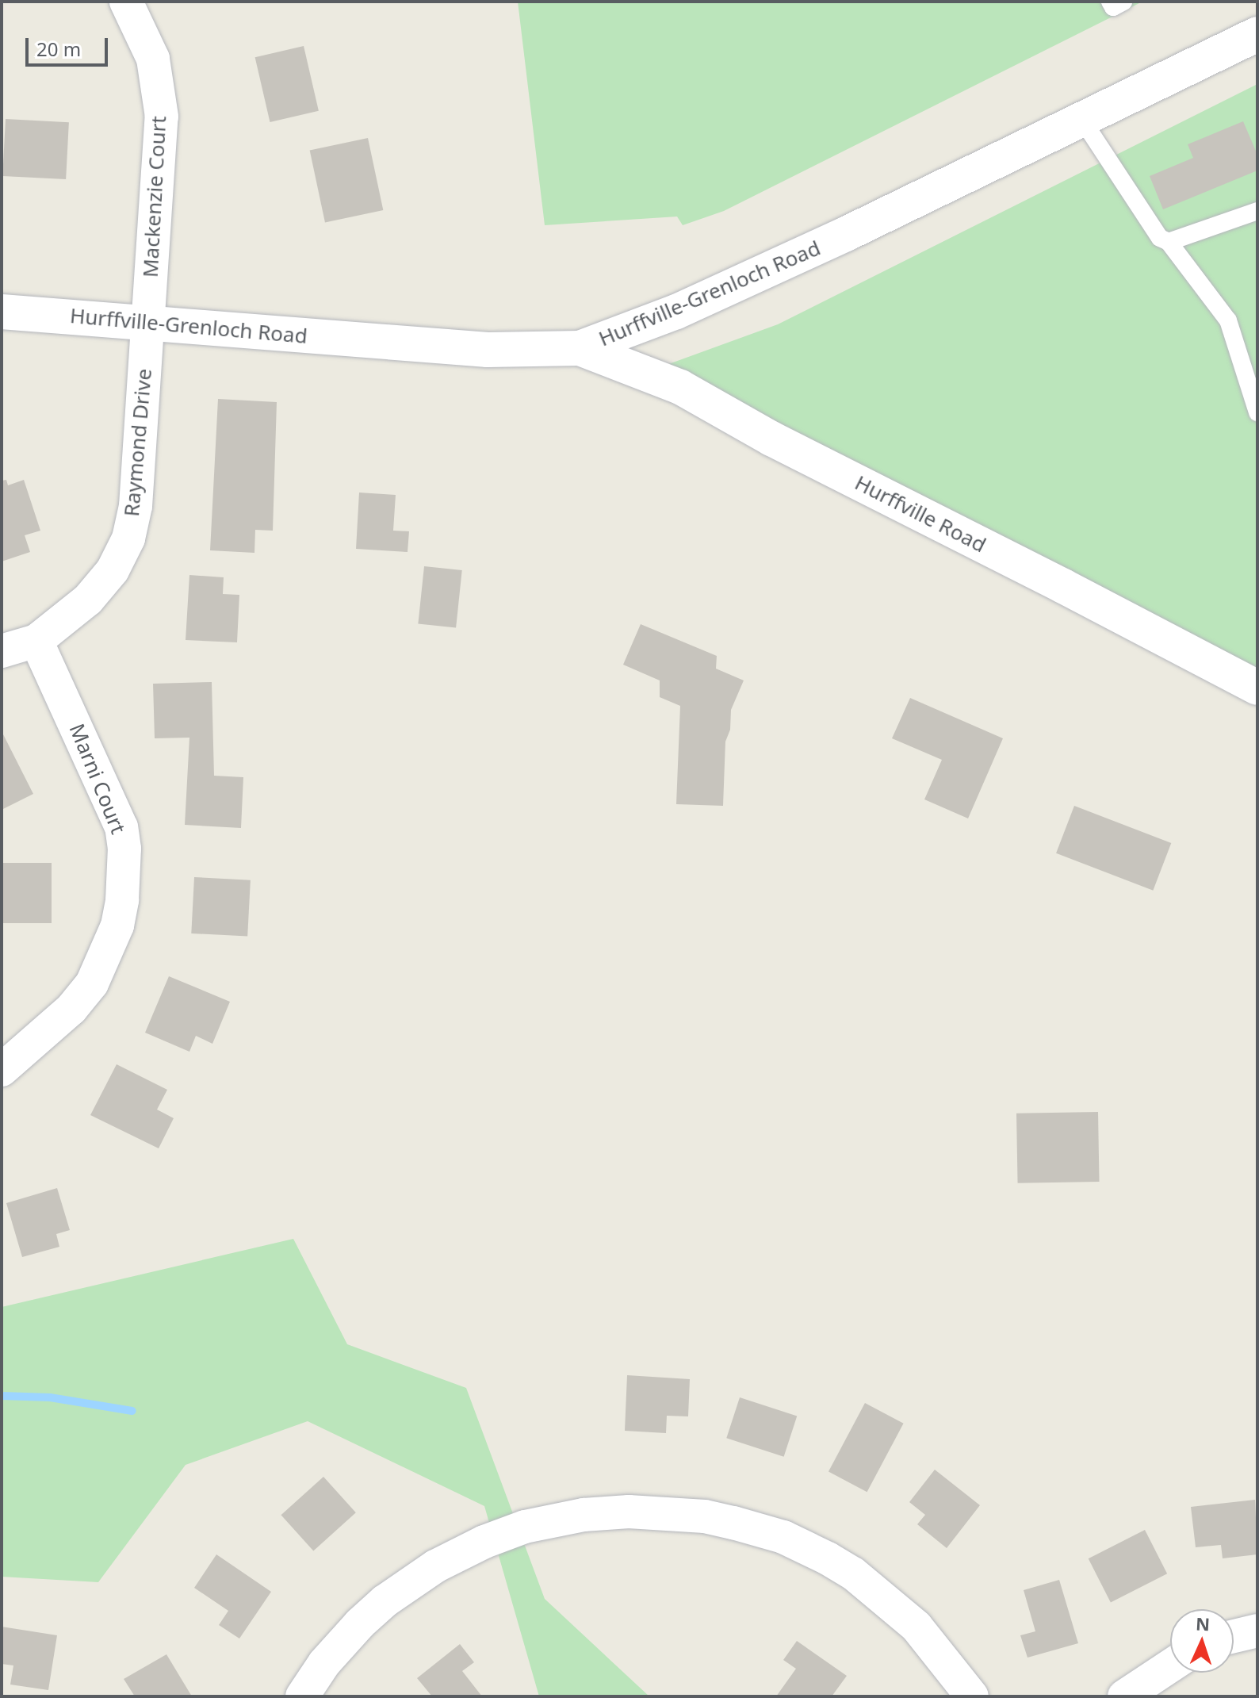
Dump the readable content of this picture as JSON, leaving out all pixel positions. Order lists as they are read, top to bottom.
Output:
{
  "streets": {
    "main road": ["Hurffville-Grenloch Road", "Hurffville Road"],
    "street": ["Mackenzie Court", "Raymond Drive", "Marni Court"]
  },
  "crossings": [
    ["Mackenzie Court", "Hurffville-Grenloch Road"],
    ["Mackenzie Court", "Raymond Drive"],
    ["Hurffville-Grenloch Road", "Raymond Drive"],
    ["Hurffville-Grenloch Road", "Hurffville Road"],
    ["Raymond Drive", "Marni Court"]
  ],
  "scale_bar": "20 m",
  "north": "top"
}
